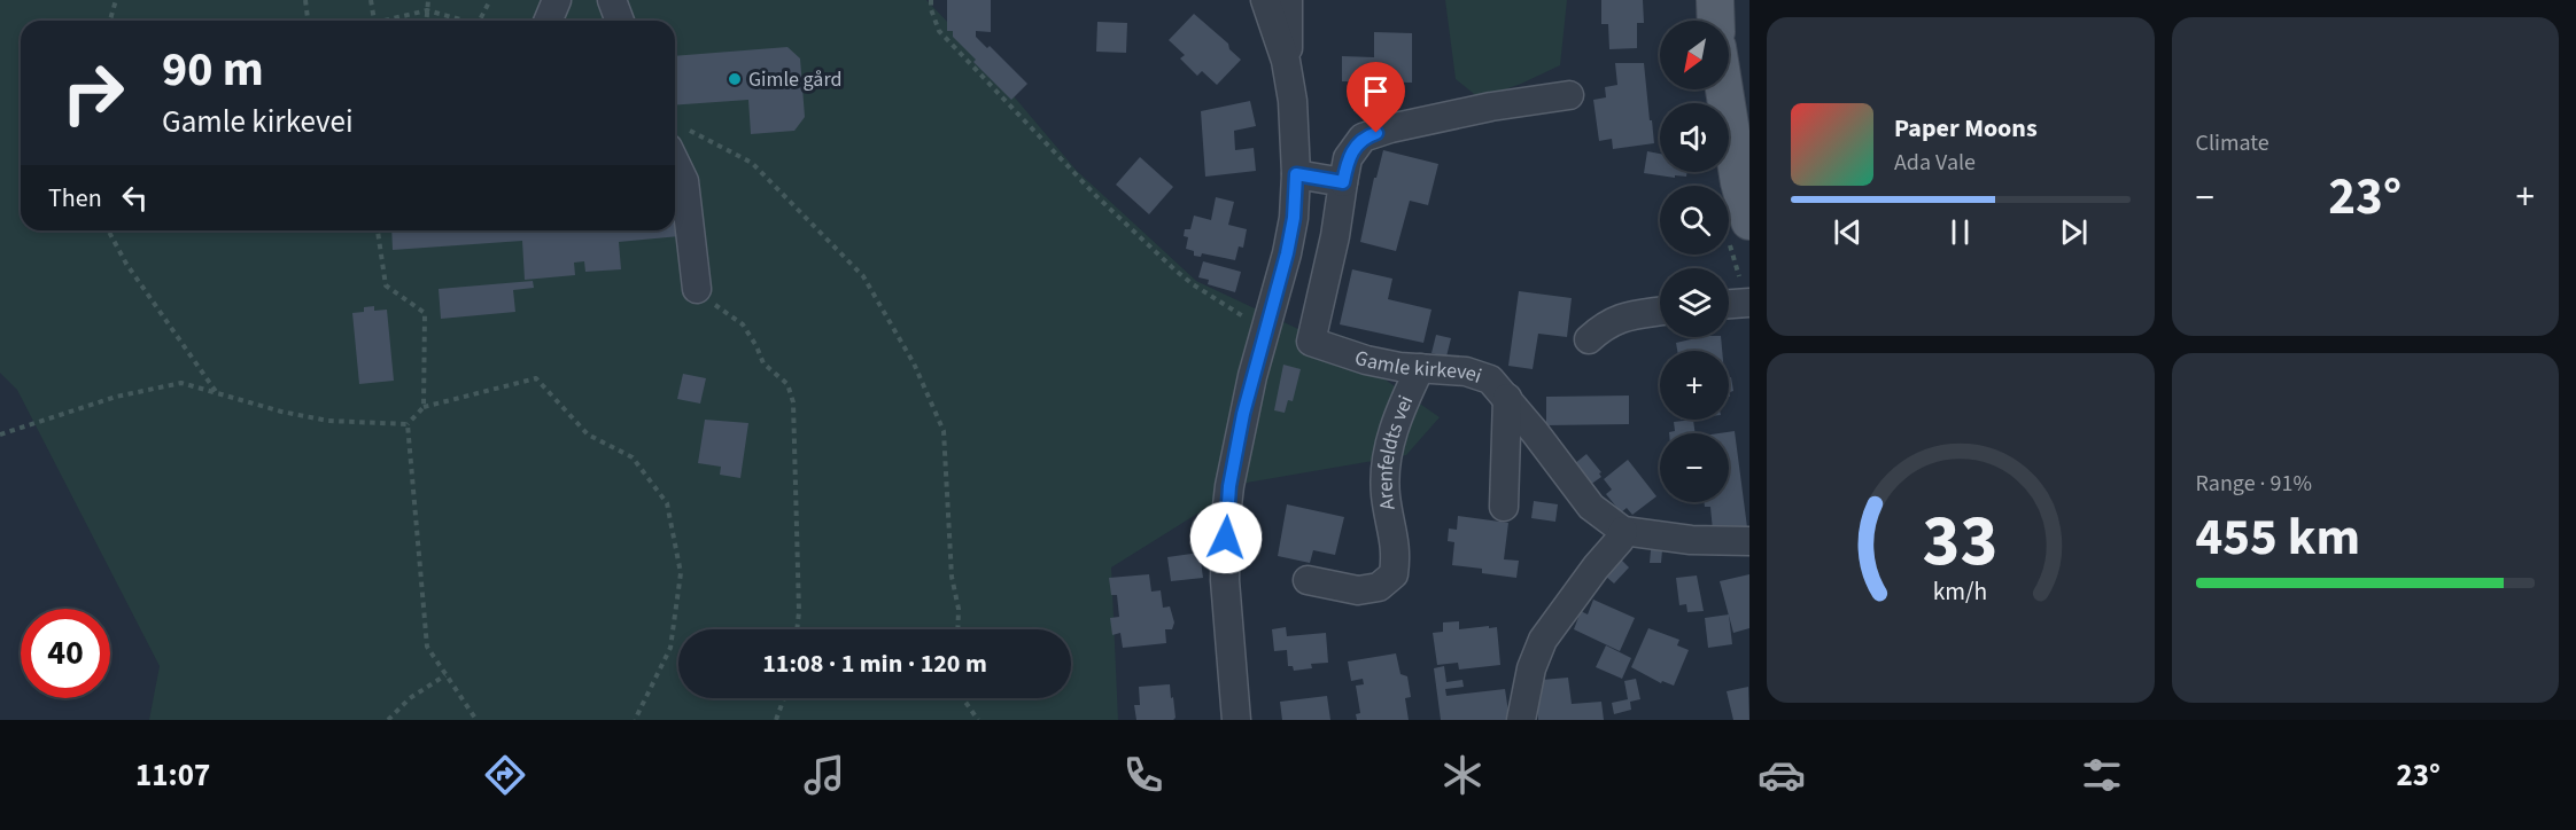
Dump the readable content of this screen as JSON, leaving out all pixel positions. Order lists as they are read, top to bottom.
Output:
{
  "streets": {
    "street": ["Gamle kirkevei", "Arenfeldts vei"]
  },
  "crossings": [
    ["Gamle kirkevei", "Arenfeldts vei"]
  ],
  "places": ["Gimle gård"],
  "north": "bottom left",
  "page": {
    "tile": [
      "Climate",
      ["Range · 91%", "455 km"]
    ],
    "map_buttons": ["+", "−"],
    "turn": ["90 m", "Gamle kirkevei"],
    "song": ["Paper Moons", "Ada Vale"],
    "then": "Then",
    "heat": ["−", "23°", "+"],
    "limit": "40",
    "trip": "11:08 · 1 min · 120 m",
    "tabs": ["11:07", "23°"],
    "gauge": ["33", "km/h"]
  }
}
